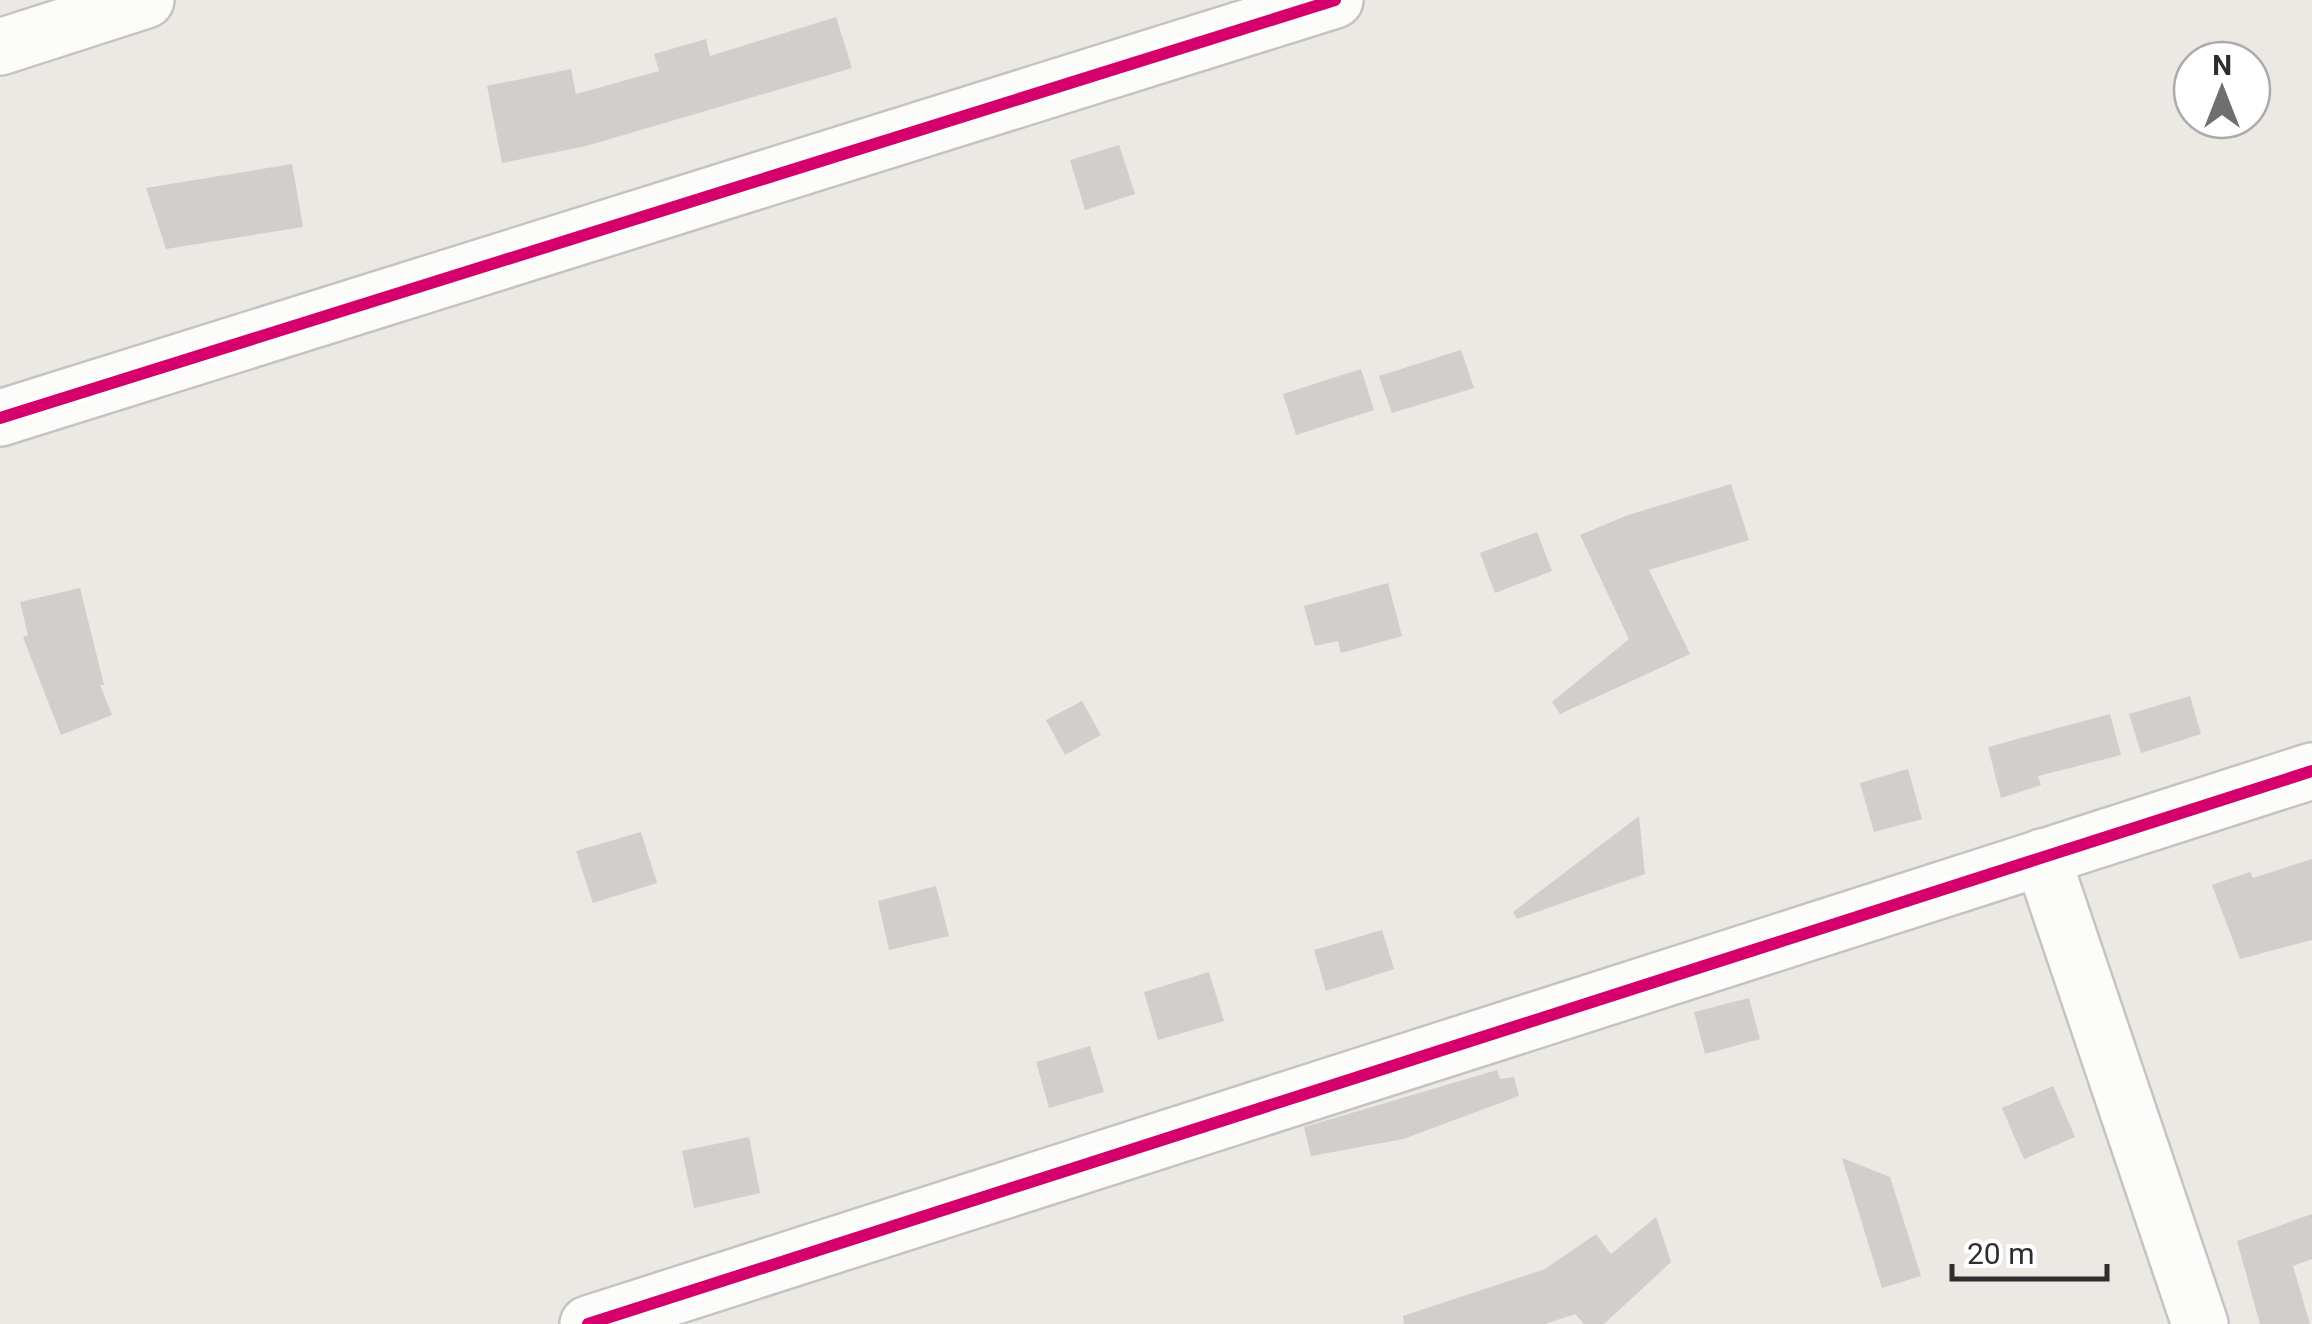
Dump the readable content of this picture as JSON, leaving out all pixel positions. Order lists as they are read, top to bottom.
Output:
{
  "scale_bar": "20 m",
  "north": "top"
}
